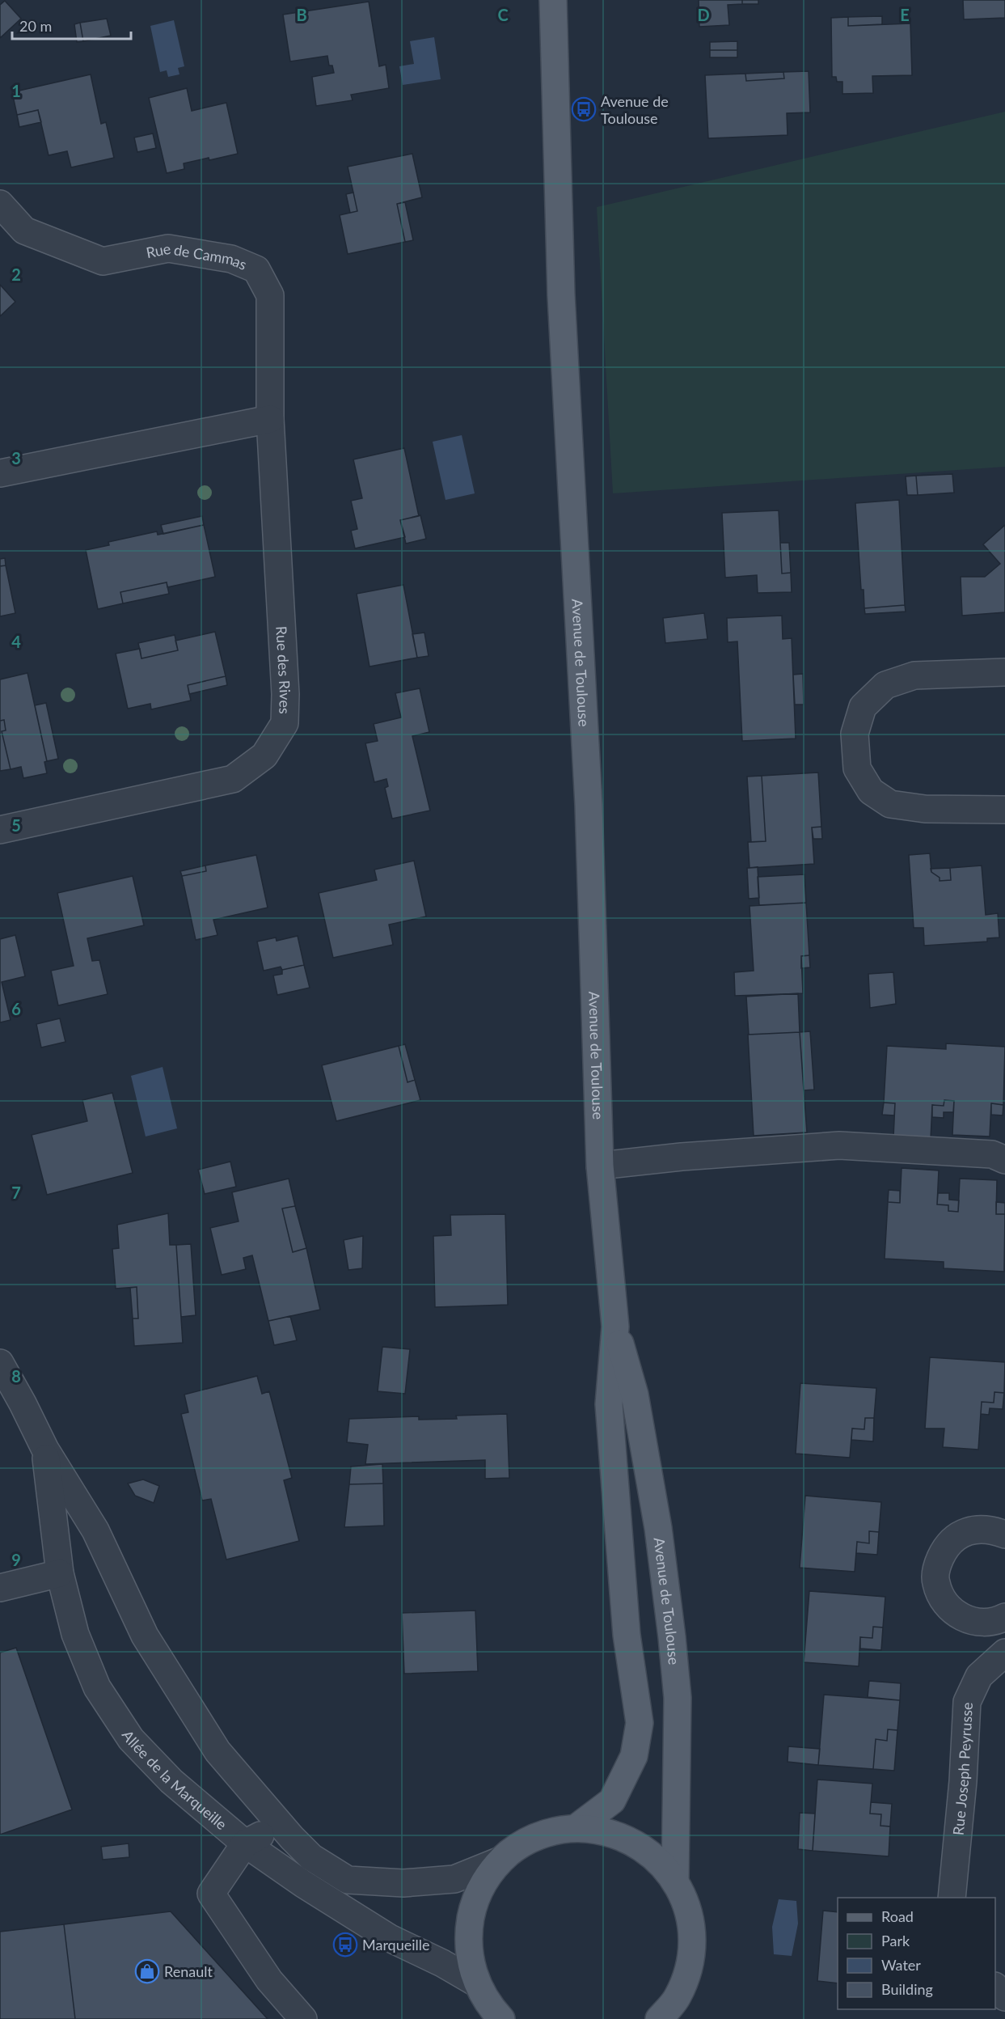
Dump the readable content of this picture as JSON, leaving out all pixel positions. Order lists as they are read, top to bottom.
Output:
{
  "streets": {
    "main road": ["Avenue de Toulouse"],
    "street": [
      "Rue de Cammas",
      "Rue des Rives",
      "Rue Joseph Peyrusse",
      "Allée de la Marqueille"
    ]
  },
  "crossings": [
    ["Rue de Cammas", "Rue des Rives"]
  ],
  "places": {
    "bus stop": ["Avenue de Toulouse", "Marqueille"],
    "shop": ["Renault"]
  },
  "legend": [
    "Road",
    "Park",
    "Water",
    "Building"
  ],
  "scale_bar": "20 m",
  "grid": {
    "columns": [
      "B",
      "C",
      "D",
      "E"
    ],
    "rows": [
      "1",
      "2",
      "3",
      "4",
      "5",
      "6",
      "7",
      "8",
      "9"
    ]
  }
}
